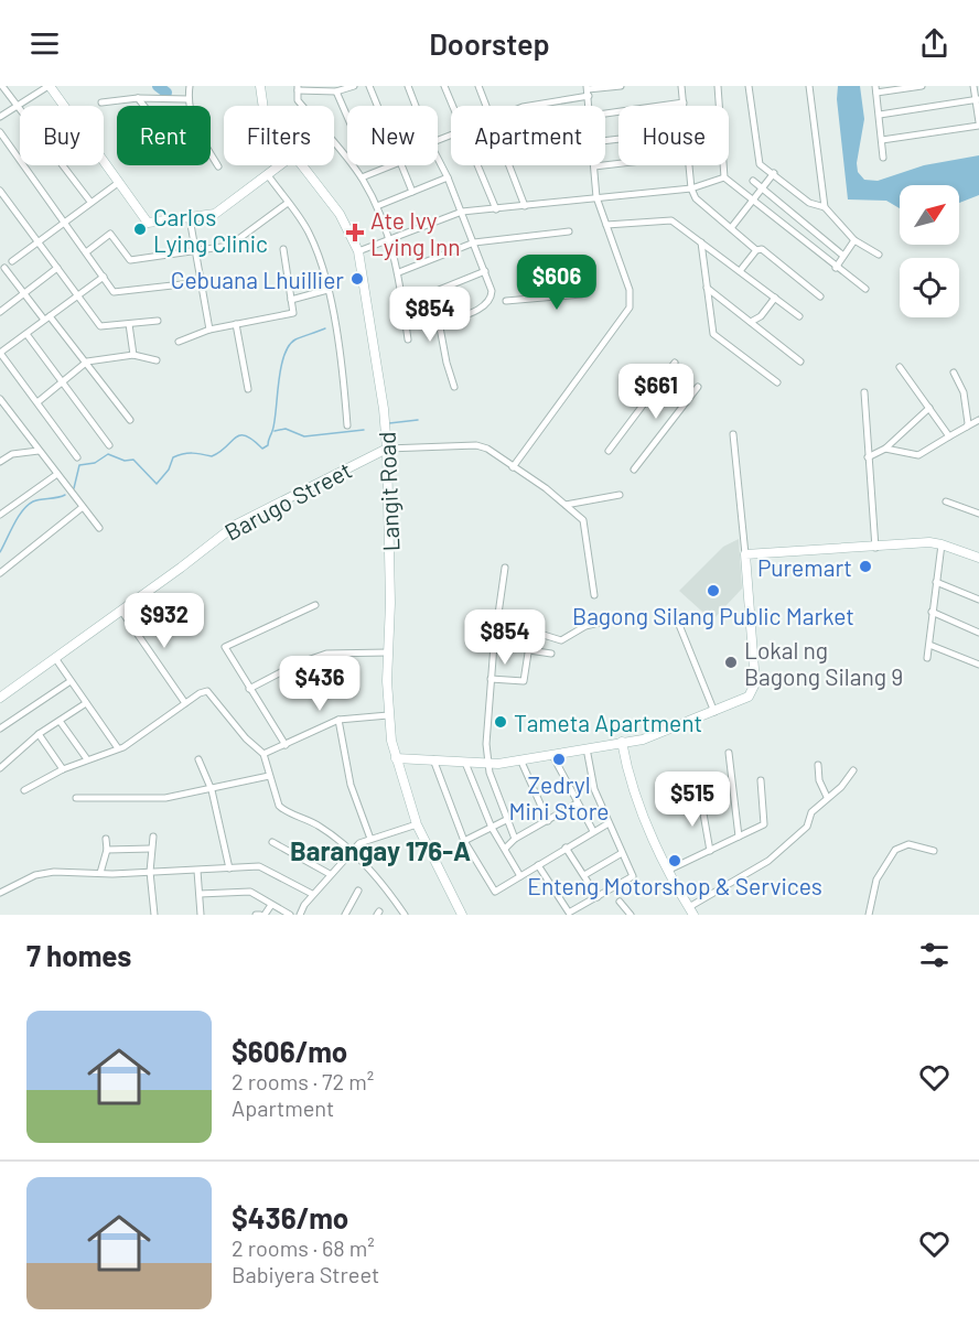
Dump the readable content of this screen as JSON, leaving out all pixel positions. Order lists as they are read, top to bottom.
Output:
{
  "streets": {
    "main road": ["Langit Road", "Barugo Street"]
  },
  "crossings": [
    ["Langit Road", "Barugo Street"]
  ],
  "districts": ["Barangay 176-A"],
  "places": {
    "other": [
      "Carlos Lying Clinic",
      "Cebuana Lhuillier",
      "Puremart",
      "Bagong Silang Public Market",
      "Lokal ng Bagong Silang 9",
      "Tameta Apartment",
      "Zedryl Mini Store",
      "Enteng Motorshop & Services"
    ],
    "health": ["Ate Ivy Lying Inn"]
  },
  "north": "top right",
  "page": {
    "header": "Doorstep",
    "chip": [
      "Buy",
      "Rent",
      "Filters",
      "New",
      "Apartment",
      "House"
    ],
    "price": [
      "$606",
      "$854",
      "$661",
      "$932",
      "$854",
      "$436",
      "$515"
    ],
    "heading": "7 homes",
    "list": [
      {
        "name": "$606/mo",
        "note": "2 rooms · 72 m² · Apartment"
      },
      {
        "name": "$436/mo",
        "note": "2 rooms · 68 m² · Babiyera Street"
      }
    ]
  }
}
